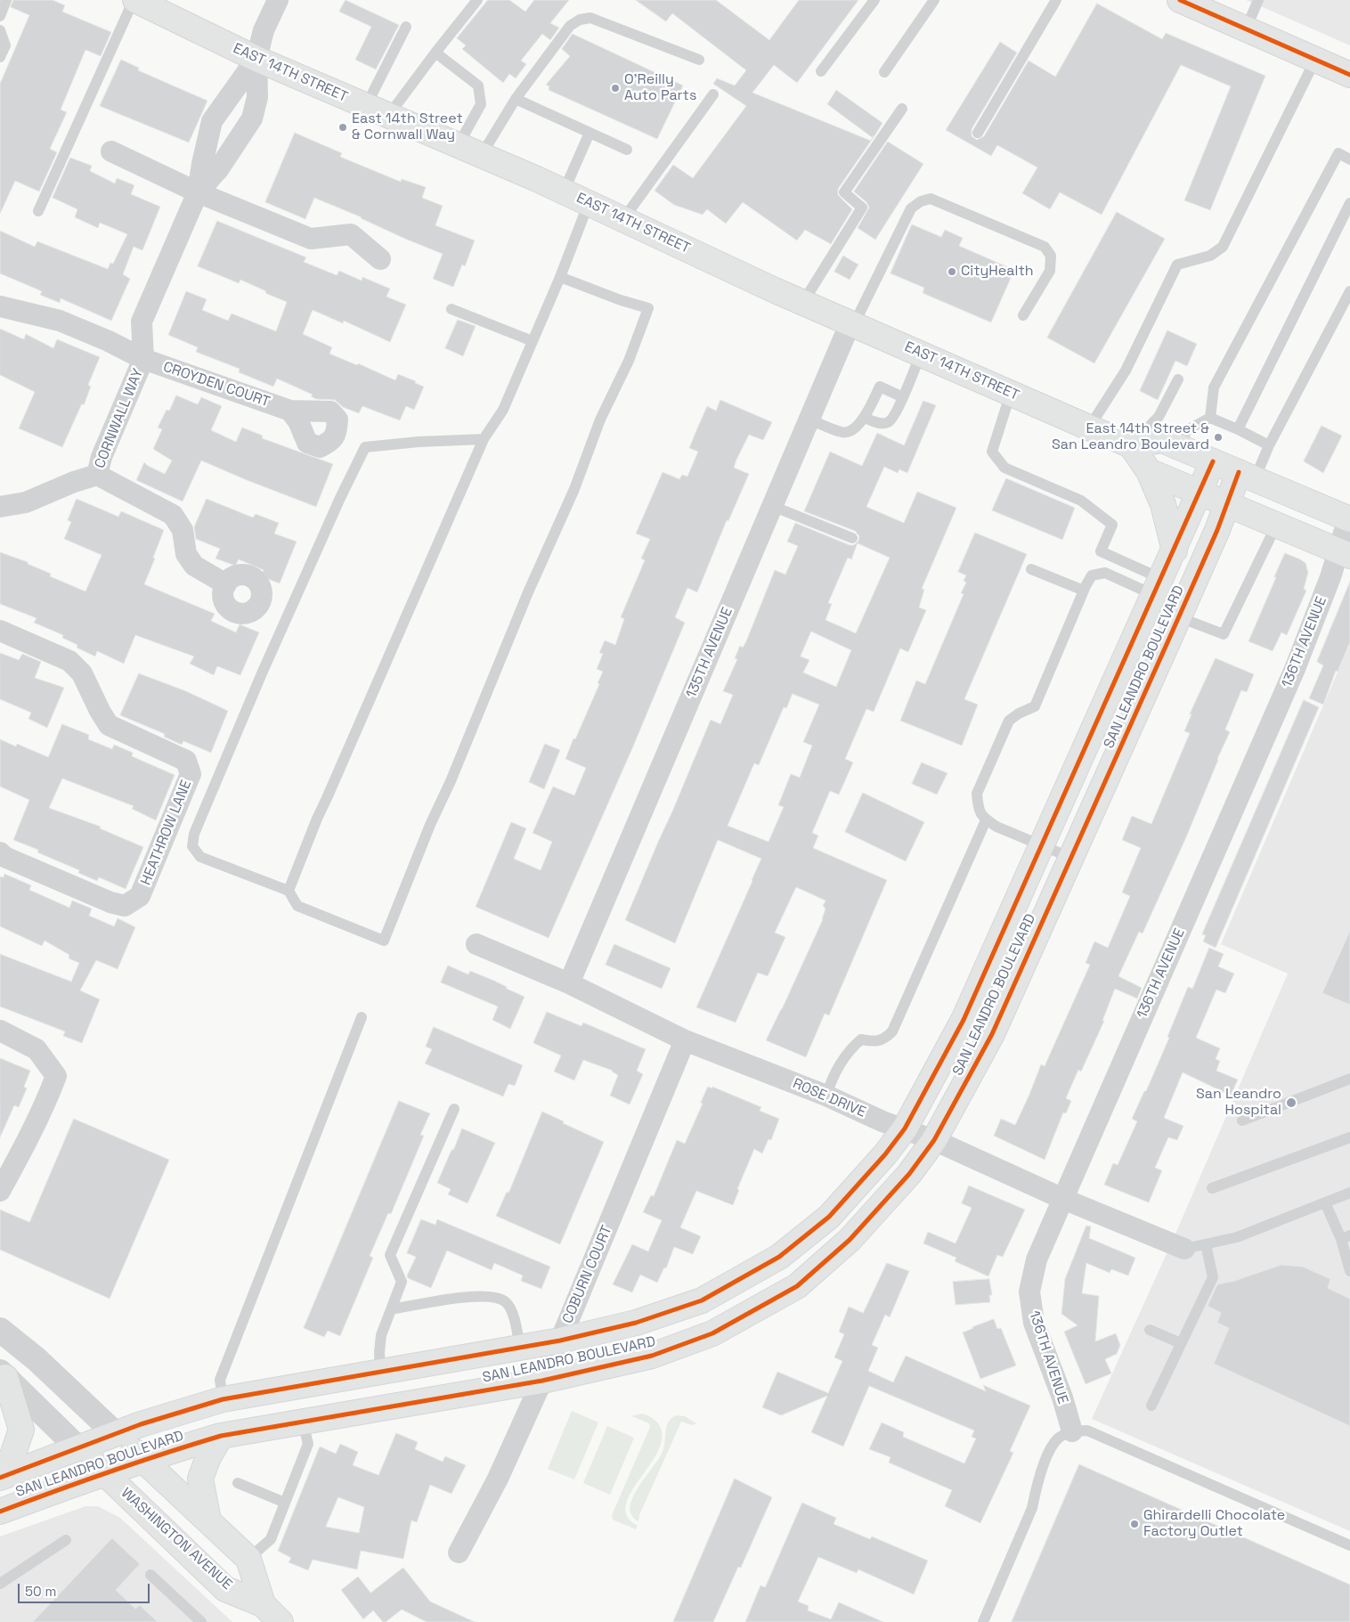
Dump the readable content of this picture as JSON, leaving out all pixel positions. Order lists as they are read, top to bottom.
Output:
{
  "streets": {
    "main road": ["EAST 14TH STREET", "SAN LEANDRO BOULEVARD", "WASHINGTON AVENUE"],
    "street": [
      "CROYDEN COURT",
      "CORNWALL WAY",
      "136TH AVENUE",
      "135TH AVENUE",
      "HEATHROW LANE",
      "ROSE DRIVE",
      "COBURN COURT"
    ]
  },
  "crossings": [
    ["EAST 14TH STREET", "CORNWALL WAY"],
    ["EAST 14TH STREET", "135TH AVENUE"],
    ["CROYDEN COURT", "CORNWALL WAY"],
    ["136TH AVENUE", "ROSE DRIVE"],
    ["135TH AVENUE", "ROSE DRIVE"],
    ["SAN LEANDRO BOULEVARD", "ROSE DRIVE"],
    ["SAN LEANDRO BOULEVARD", "COBURN COURT"],
    ["SAN LEANDRO BOULEVARD", "WASHINGTON AVENUE"],
    ["ROSE DRIVE", "COBURN COURT"]
  ],
  "places": [
    "O'Reilly Auto Parts",
    "East 14th Street & Cornwall Way",
    "CityHealth",
    "East 14th Street & San Leandro Boulevard",
    "San Leandro Hospital",
    "Ghirardelli Chocolate Factory Outlet"
  ],
  "scale_bar": "50 m"
}
